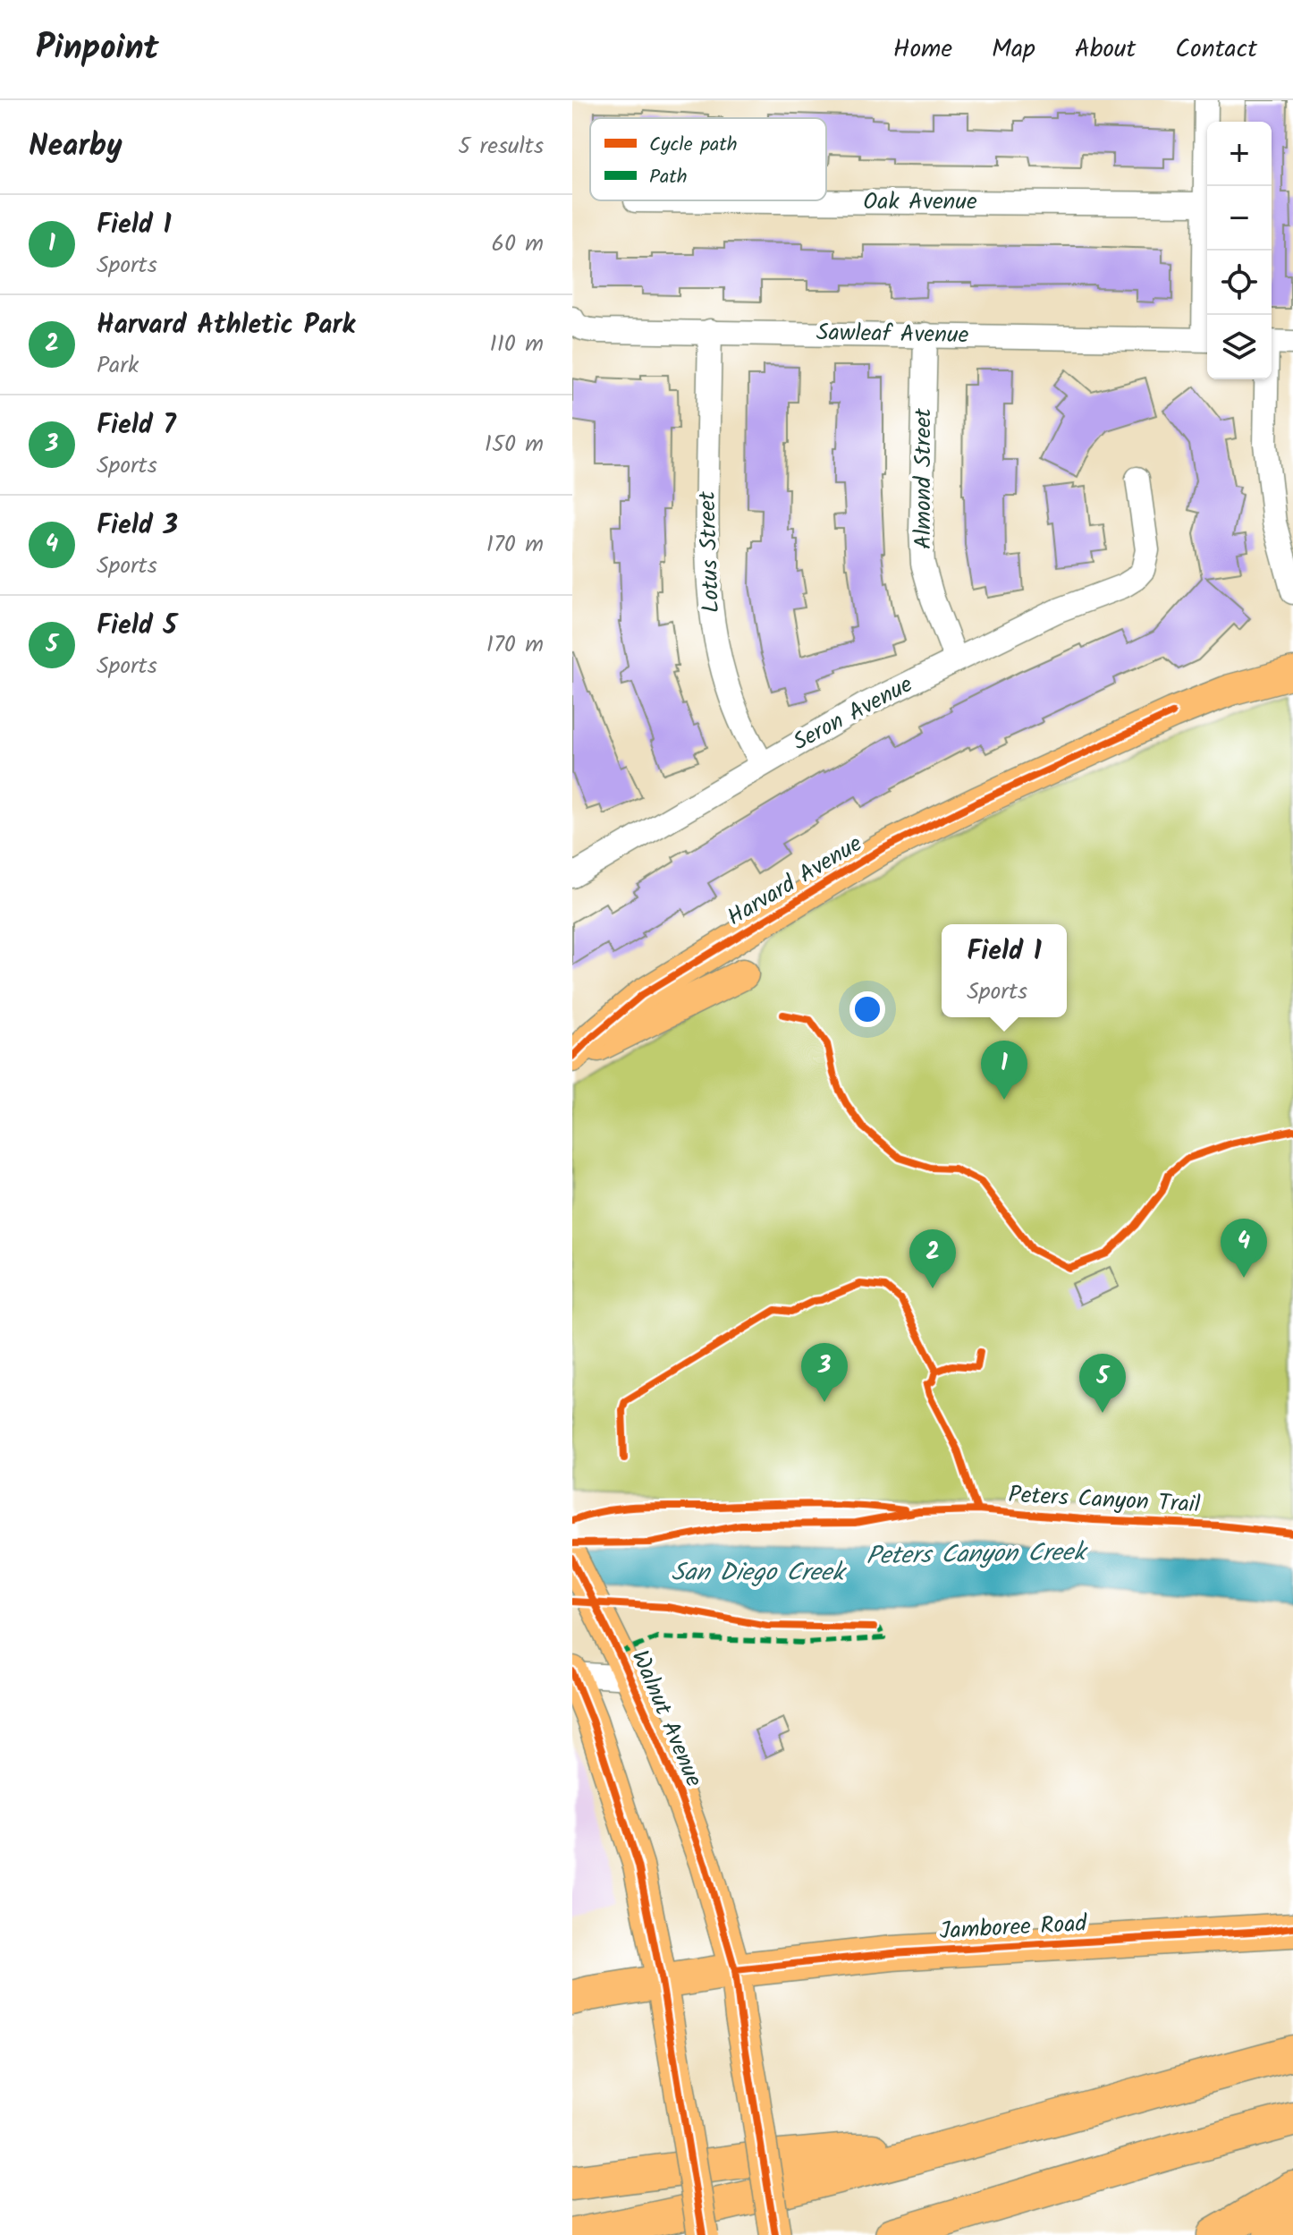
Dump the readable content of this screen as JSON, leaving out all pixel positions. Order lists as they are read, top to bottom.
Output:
{
  "streets": {
    "highway": ["Jamboree Road"],
    "main road": ["Harvard Avenue", "Walnut Avenue"],
    "street": [
      "Oak Avenue",
      "Sawleaf Avenue",
      "Almond Street",
      "Lotus Street",
      "Seron Avenue"
    ],
    "cycle path": ["Peters Canyon Trail"]
  },
  "crossings": [
    ["Sawleaf Avenue", "Almond Street"],
    ["Sawleaf Avenue", "Lotus Street"],
    ["Almond Street", "Seron Avenue"],
    ["Lotus Street", "Seron Avenue"],
    ["Walnut Avenue", "Jamboree Road"]
  ],
  "water": ["Peters Canyon Creek", "San Diego Creek"],
  "legend": ["Cycle path", "Path"],
  "page": {
    "header": "Pinpoint",
    "nav": [
      "Home",
      "Map",
      "About",
      "Contact"
    ],
    "heading": ["Nearby", "5 results"],
    "map_buttons": ["+", "−"],
    "list": [
      {
        "mark": "1",
        "name": "Field 1",
        "note": "Sports",
        "value": "60 m"
      },
      {
        "mark": "2",
        "name": "Harvard Athletic Park",
        "note": "Park",
        "value": "110 m"
      },
      {
        "mark": "3",
        "name": "Field 7",
        "note": "Sports",
        "value": "150 m"
      },
      {
        "mark": "4",
        "name": "Field 3",
        "note": "Sports",
        "value": "170 m"
      },
      {
        "mark": "5",
        "name": "Field 5",
        "note": "Sports",
        "value": "170 m"
      }
    ],
    "popup": ["Field 1", "Sports"],
    "pins": [
      "1",
      "4",
      "2",
      "3",
      "5"
    ]
  }
}
